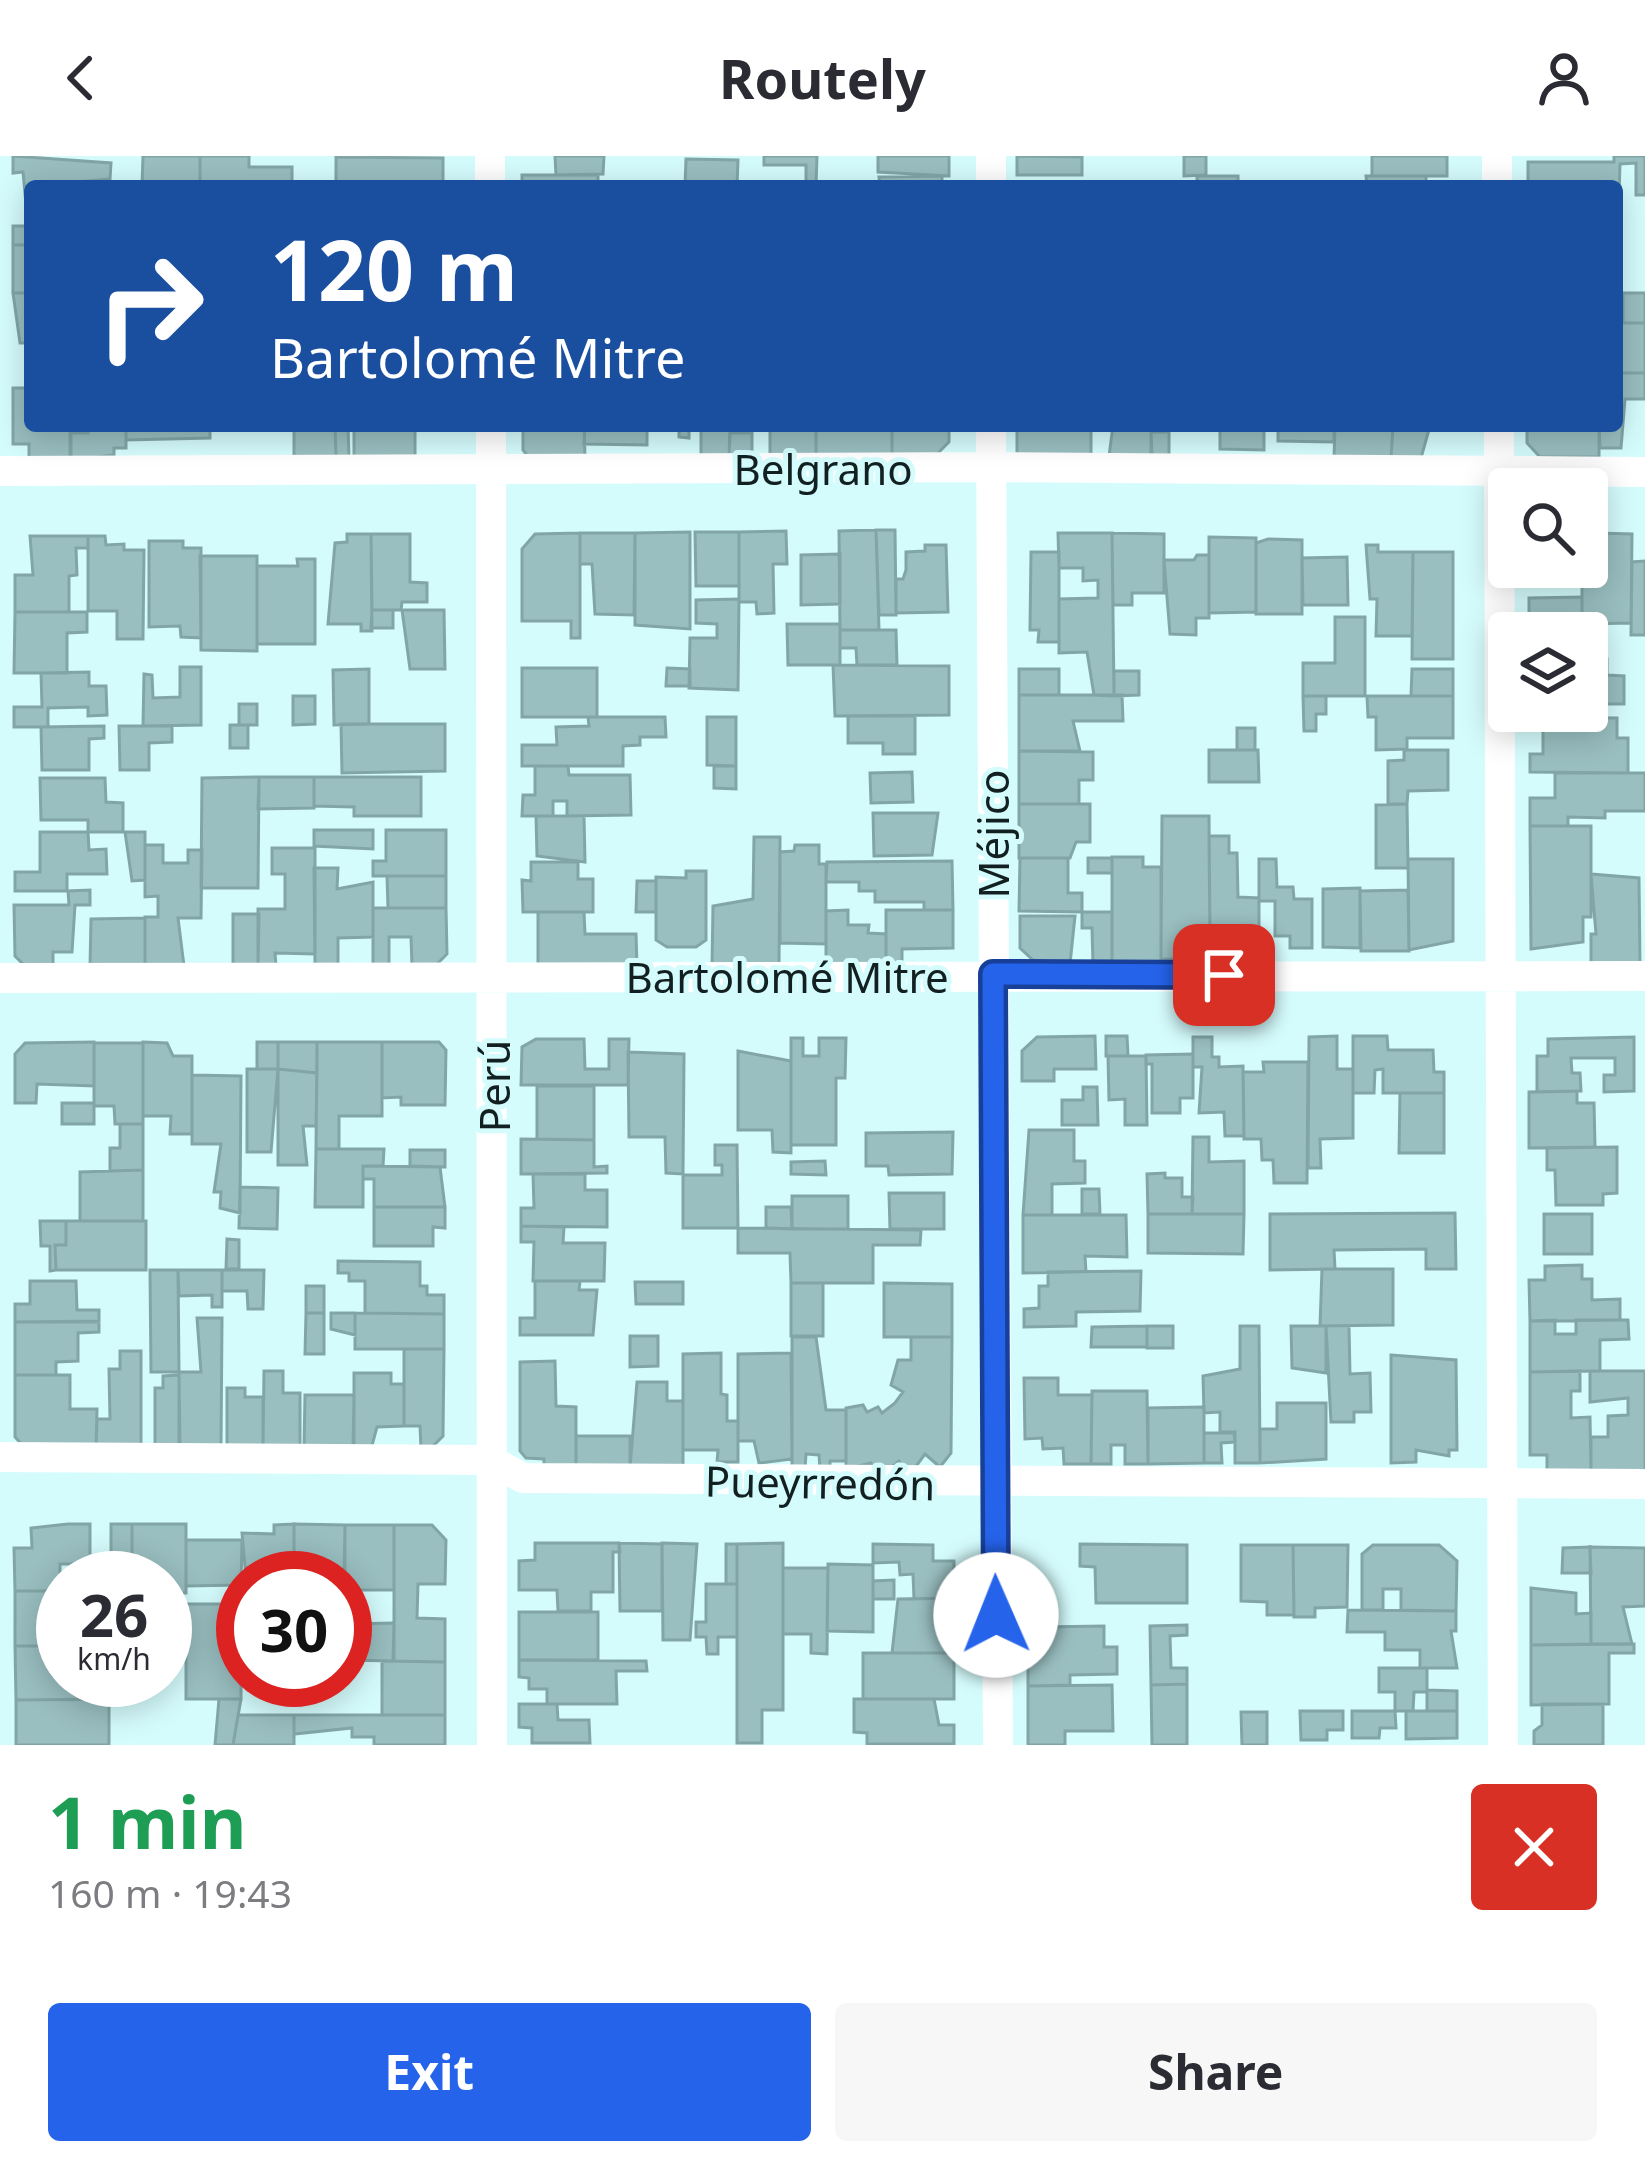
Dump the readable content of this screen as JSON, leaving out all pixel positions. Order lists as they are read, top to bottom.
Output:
{
  "streets": {
    "street": [
      "Belgrano",
      "Méjico",
      "Bartolomé Mitre",
      "Perú",
      "Pueyrredón"
    ]
  },
  "crossings": [
    ["Belgrano", "Méjico"],
    ["Belgrano", "Perú"],
    ["Méjico", "Bartolomé Mitre"],
    ["Méjico", "Pueyrredón"],
    ["Bartolomé Mitre", "Perú"],
    ["Perú", "Pueyrredón"]
  ],
  "page": {
    "header": "Routely",
    "turn": ["120 m", "Bartolomé Mitre"],
    "speed": "26 km/h",
    "limit": "30",
    "heading": ["1 min", "160 m · 19:43"],
    "buttons": ["Exit", "Share"]
  }
}
